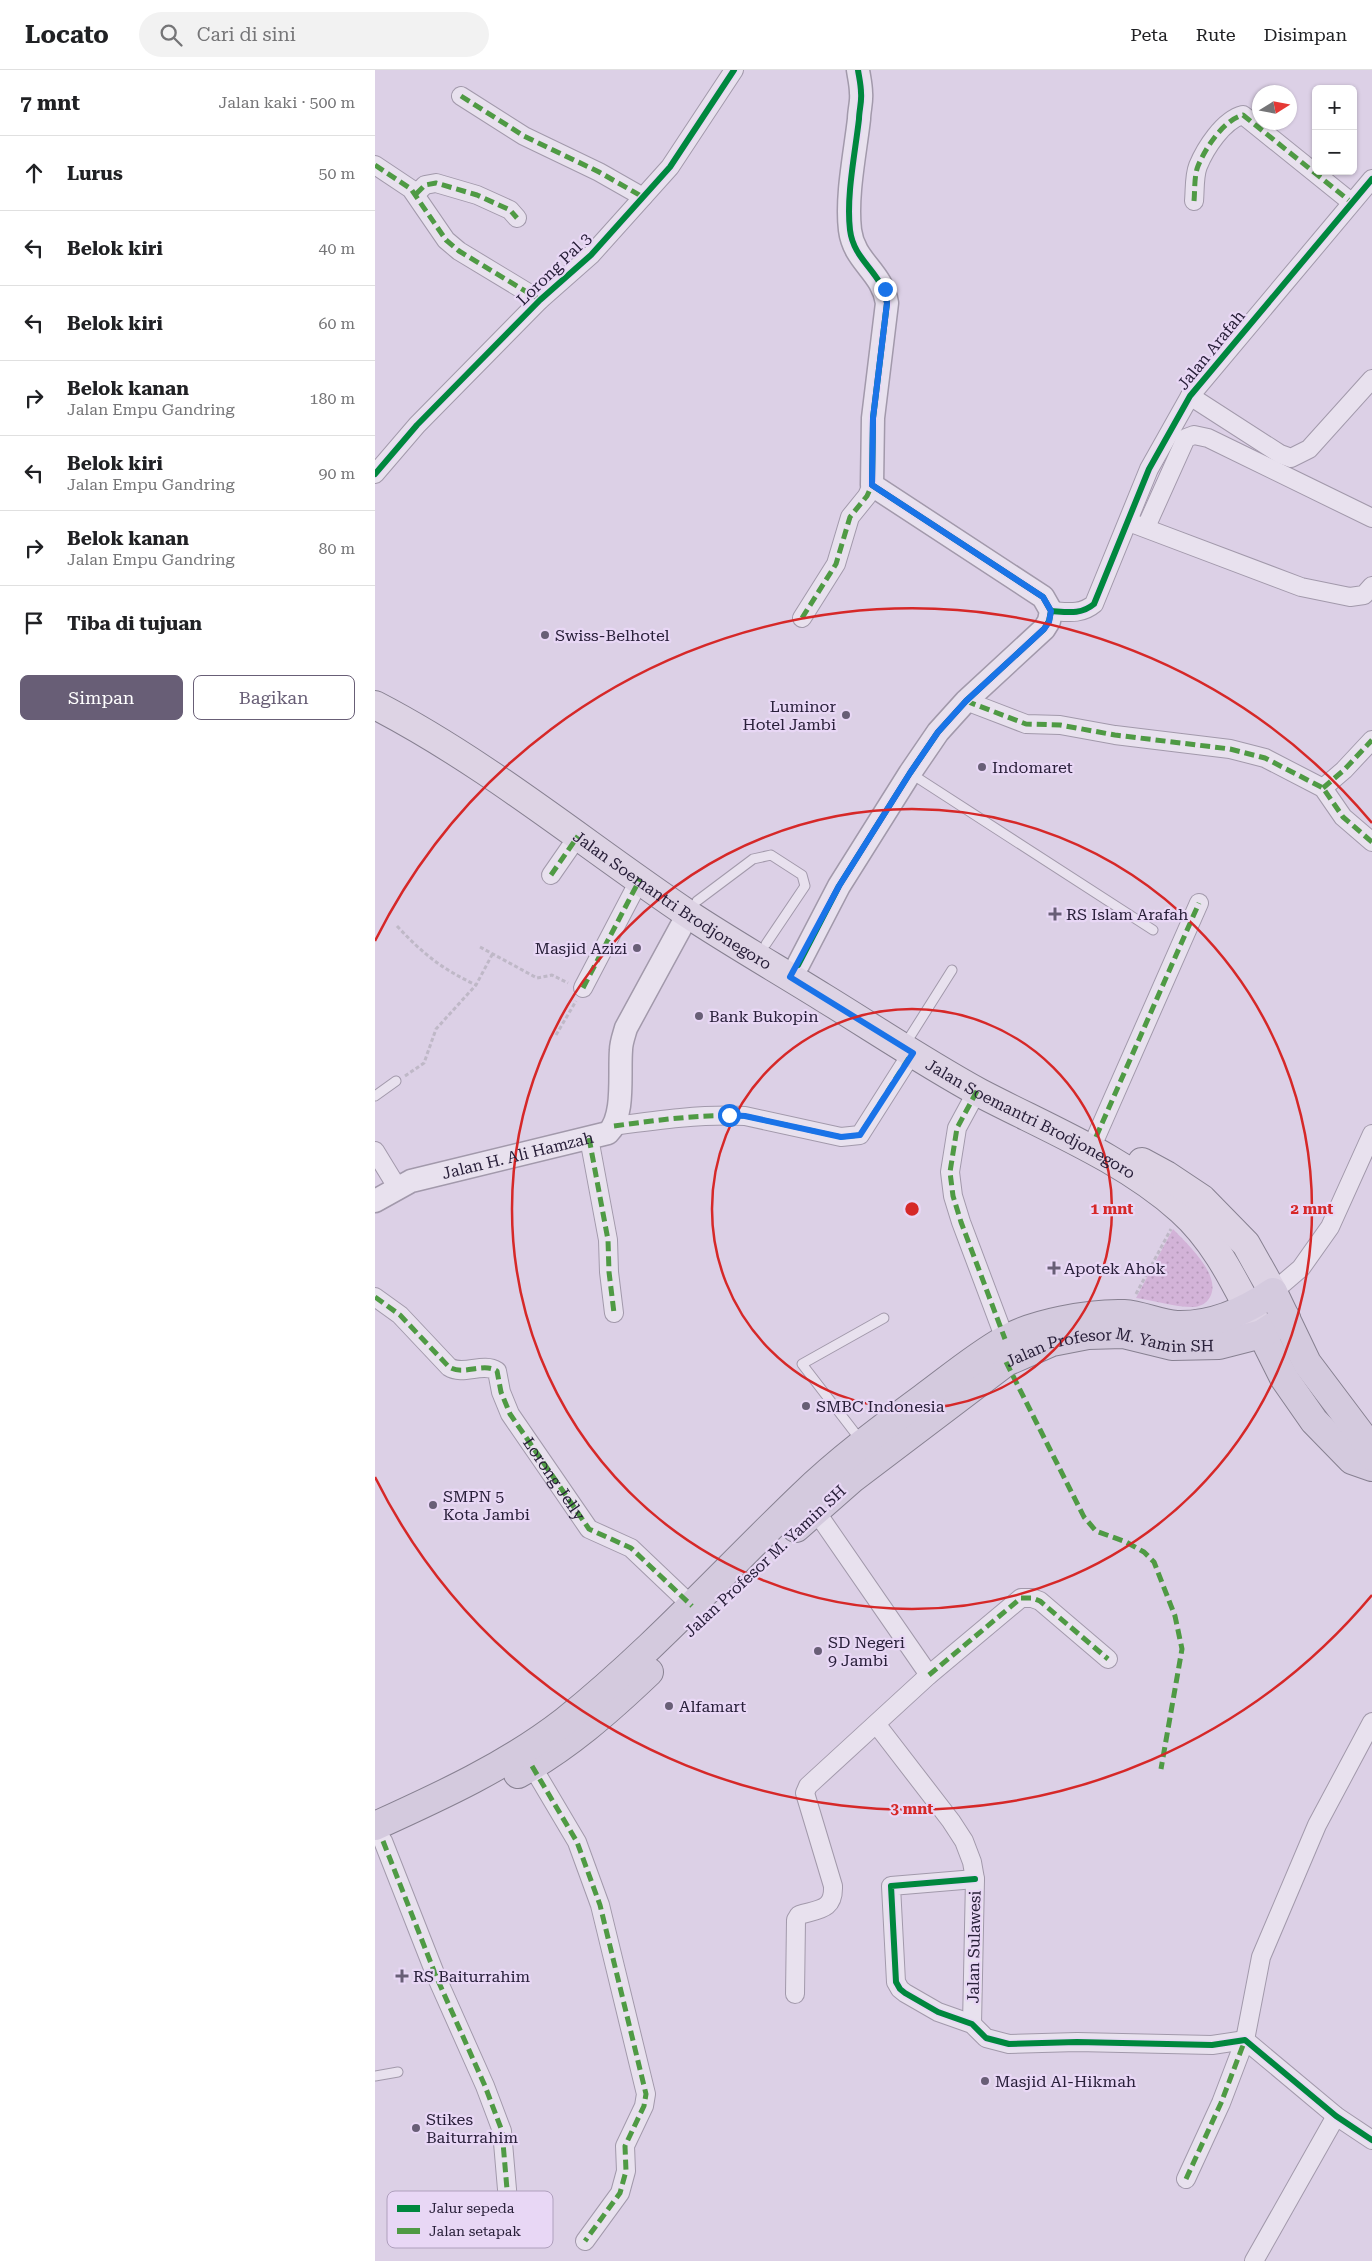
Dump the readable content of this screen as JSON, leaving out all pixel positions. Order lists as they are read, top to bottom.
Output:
{
  "streets": {
    "highway": ["Jalan Profesor M. Yamin SH"],
    "main road": ["Jalan Soemantri Brodjonegoro"],
    "street": [
      "Lorong Pal 3",
      "Jalan Arafah",
      "Jalan H. Ali Hamzah",
      "Lorong Jelly",
      "Jalan Sulawesi"
    ]
  },
  "crossings": [
    ["Jalan Soemantri Brodjonegoro", "Jalan H. Ali Hamzah"],
    ["Jalan Soemantri Brodjonegoro", "Jalan Profesor M. Yamin SH"],
    ["Jalan Profesor M. Yamin SH", "Lorong Jelly"]
  ],
  "places": {
    "other": [
      "Swiss-Belhotel",
      "Luminor Hotel Jambi",
      "Indomaret",
      "Masjid Azizi",
      "Bank Bukopin",
      "SMBC Indonesia",
      "SMPN 5 Kota Jambi",
      "SD Negeri 9 Jambi",
      "Alfamart",
      "Masjid Al-Hikmah",
      "Stikes Baiturrahim"
    ],
    "health": ["RS Islam Arafah", "Apotek Ahok", "RS Baiturrahim"]
  },
  "legend": ["Jalur sepeda", "Jalan setapak"],
  "north": "right",
  "page": {
    "header": "Locato",
    "search": "Cari di sini",
    "nav": ["Peta", "Rute", "Disimpan"],
    "heading": ["7 mnt", "Jalan kaki · 500 m"],
    "map_buttons": ["+", "−"],
    "list": [
      ["Lurus", "50 m"],
      ["Belok kiri", "40 m"],
      ["Belok kiri", "60 m"],
      ["Belok kanan", "Jalan Empu Gandring", "180 m"],
      ["Belok kiri", "Jalan Empu Gandring", "90 m"],
      ["Belok kanan", "Jalan Empu Gandring", "80 m"],
      "Tiba di tujuan"
    ],
    "buttons": ["Simpan", "Bagikan"]
  },
  "rings": ["1 mnt", "2 mnt", "3 mnt"]
}
